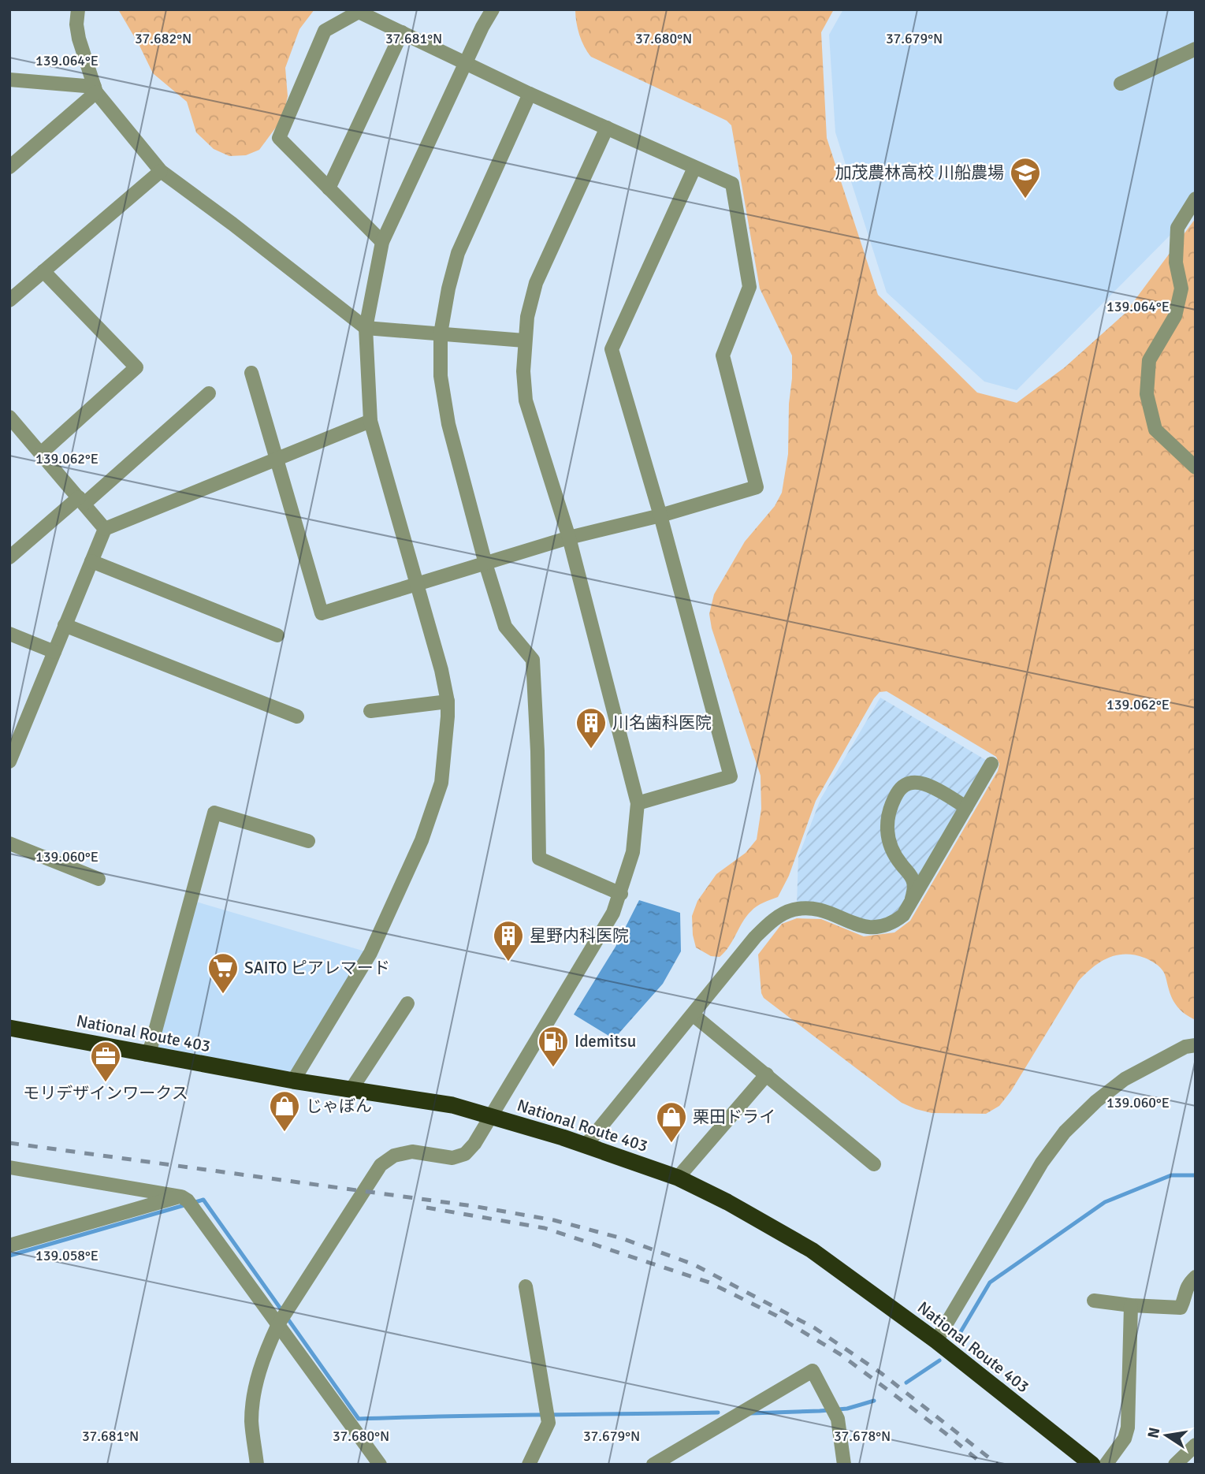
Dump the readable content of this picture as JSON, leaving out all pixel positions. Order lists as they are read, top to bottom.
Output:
{
  "streets": {
    "highway": ["National Route 403"]
  },
  "places": {
    "school or university": ["加茂農林高校 川船農場"],
    "building": ["川名歯科医院", "星野内科医院"],
    "supermarket": ["SAITO ピアレマード"],
    "fuel station": ["Idemitsu"],
    "office": ["モリデザインワークス"],
    "shop": ["じゃぼん", "栗田ドライ"]
  },
  "north": "left",
  "coordinates": [
    "37.682°N",
    "37.681°N",
    "37.680°N",
    "37.679°N",
    "139.064°E",
    "139.062°E",
    "139.060°E",
    "139.058°E",
    "37.678°N"
  ]
}
